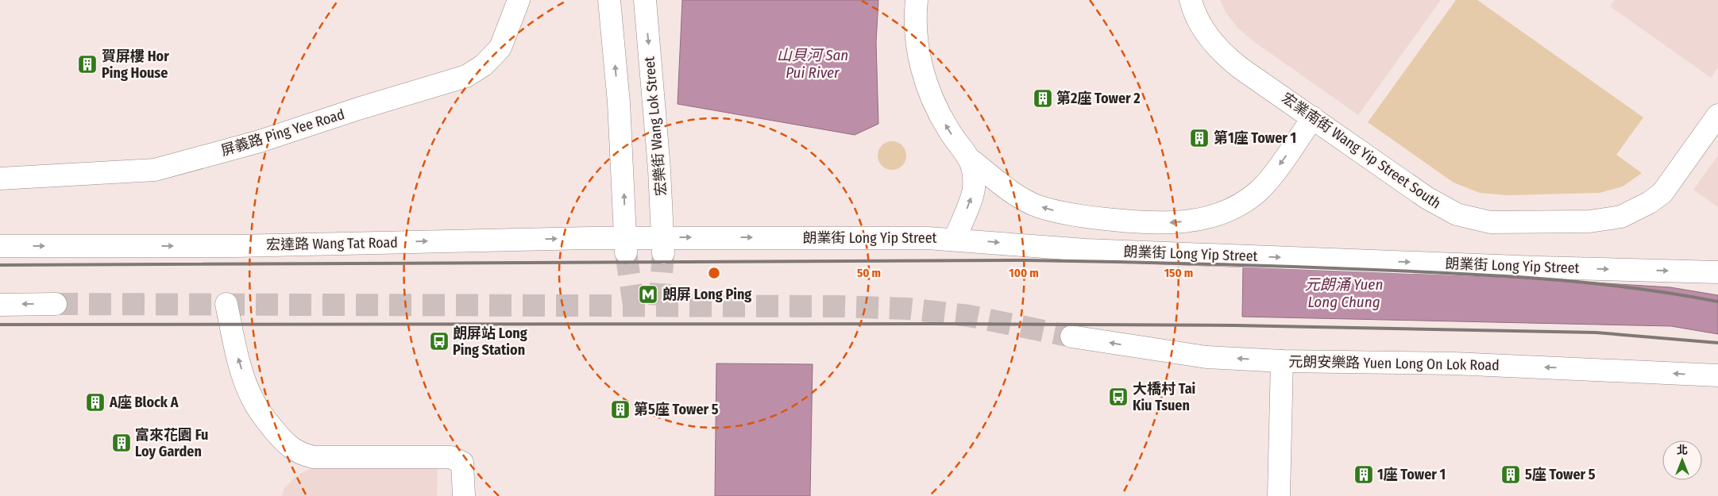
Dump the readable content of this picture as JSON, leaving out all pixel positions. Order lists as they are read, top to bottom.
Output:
{
  "streets": {
    "main road": [
      "宏樂街 Wang Lok Street",
      "屏義路 Ping Yee Road",
      "宏業南街 Wang Yip Street South",
      "朗業街 Long Yip Street",
      "宏達路 Wang Tat Road",
      "元朗安樂路 Yuen Long On Lok Road"
    ]
  },
  "crossings": [
    ["宏樂街 Wang Lok Street", "朗業街 Long Yip Street"],
    ["宏樂街 Wang Lok Street", "宏達路 Wang Tat Road"],
    ["朗業街 Long Yip Street", "宏達路 Wang Tat Road"]
  ],
  "one_way": ["朗業街 Long Yip Street", "宏達路 Wang Tat Road", "元朗安樂路 Yuen Long On Lok Road"],
  "water": ["山貝河 San Pui River", "元朗涌 Yuen Long Chung"],
  "places": {
    "building": [
      "賀屏樓 Hor Ping House",
      "第2座 Tower 2",
      "第1座 Tower 1",
      "A座 Block A",
      "第5座 Tower 5",
      "富來花園 Fu Loy Garden",
      "1座 Tower 1",
      "5座 Tower 5"
    ],
    "metro station": ["朗屏 Long Ping"],
    "bus stop": ["朗屏站 Long Ping Station", "大橋村 Tai Kiu Tsuen"]
  },
  "north": "top",
  "rings": ["50 m", "100 m", "150 m"]
}
